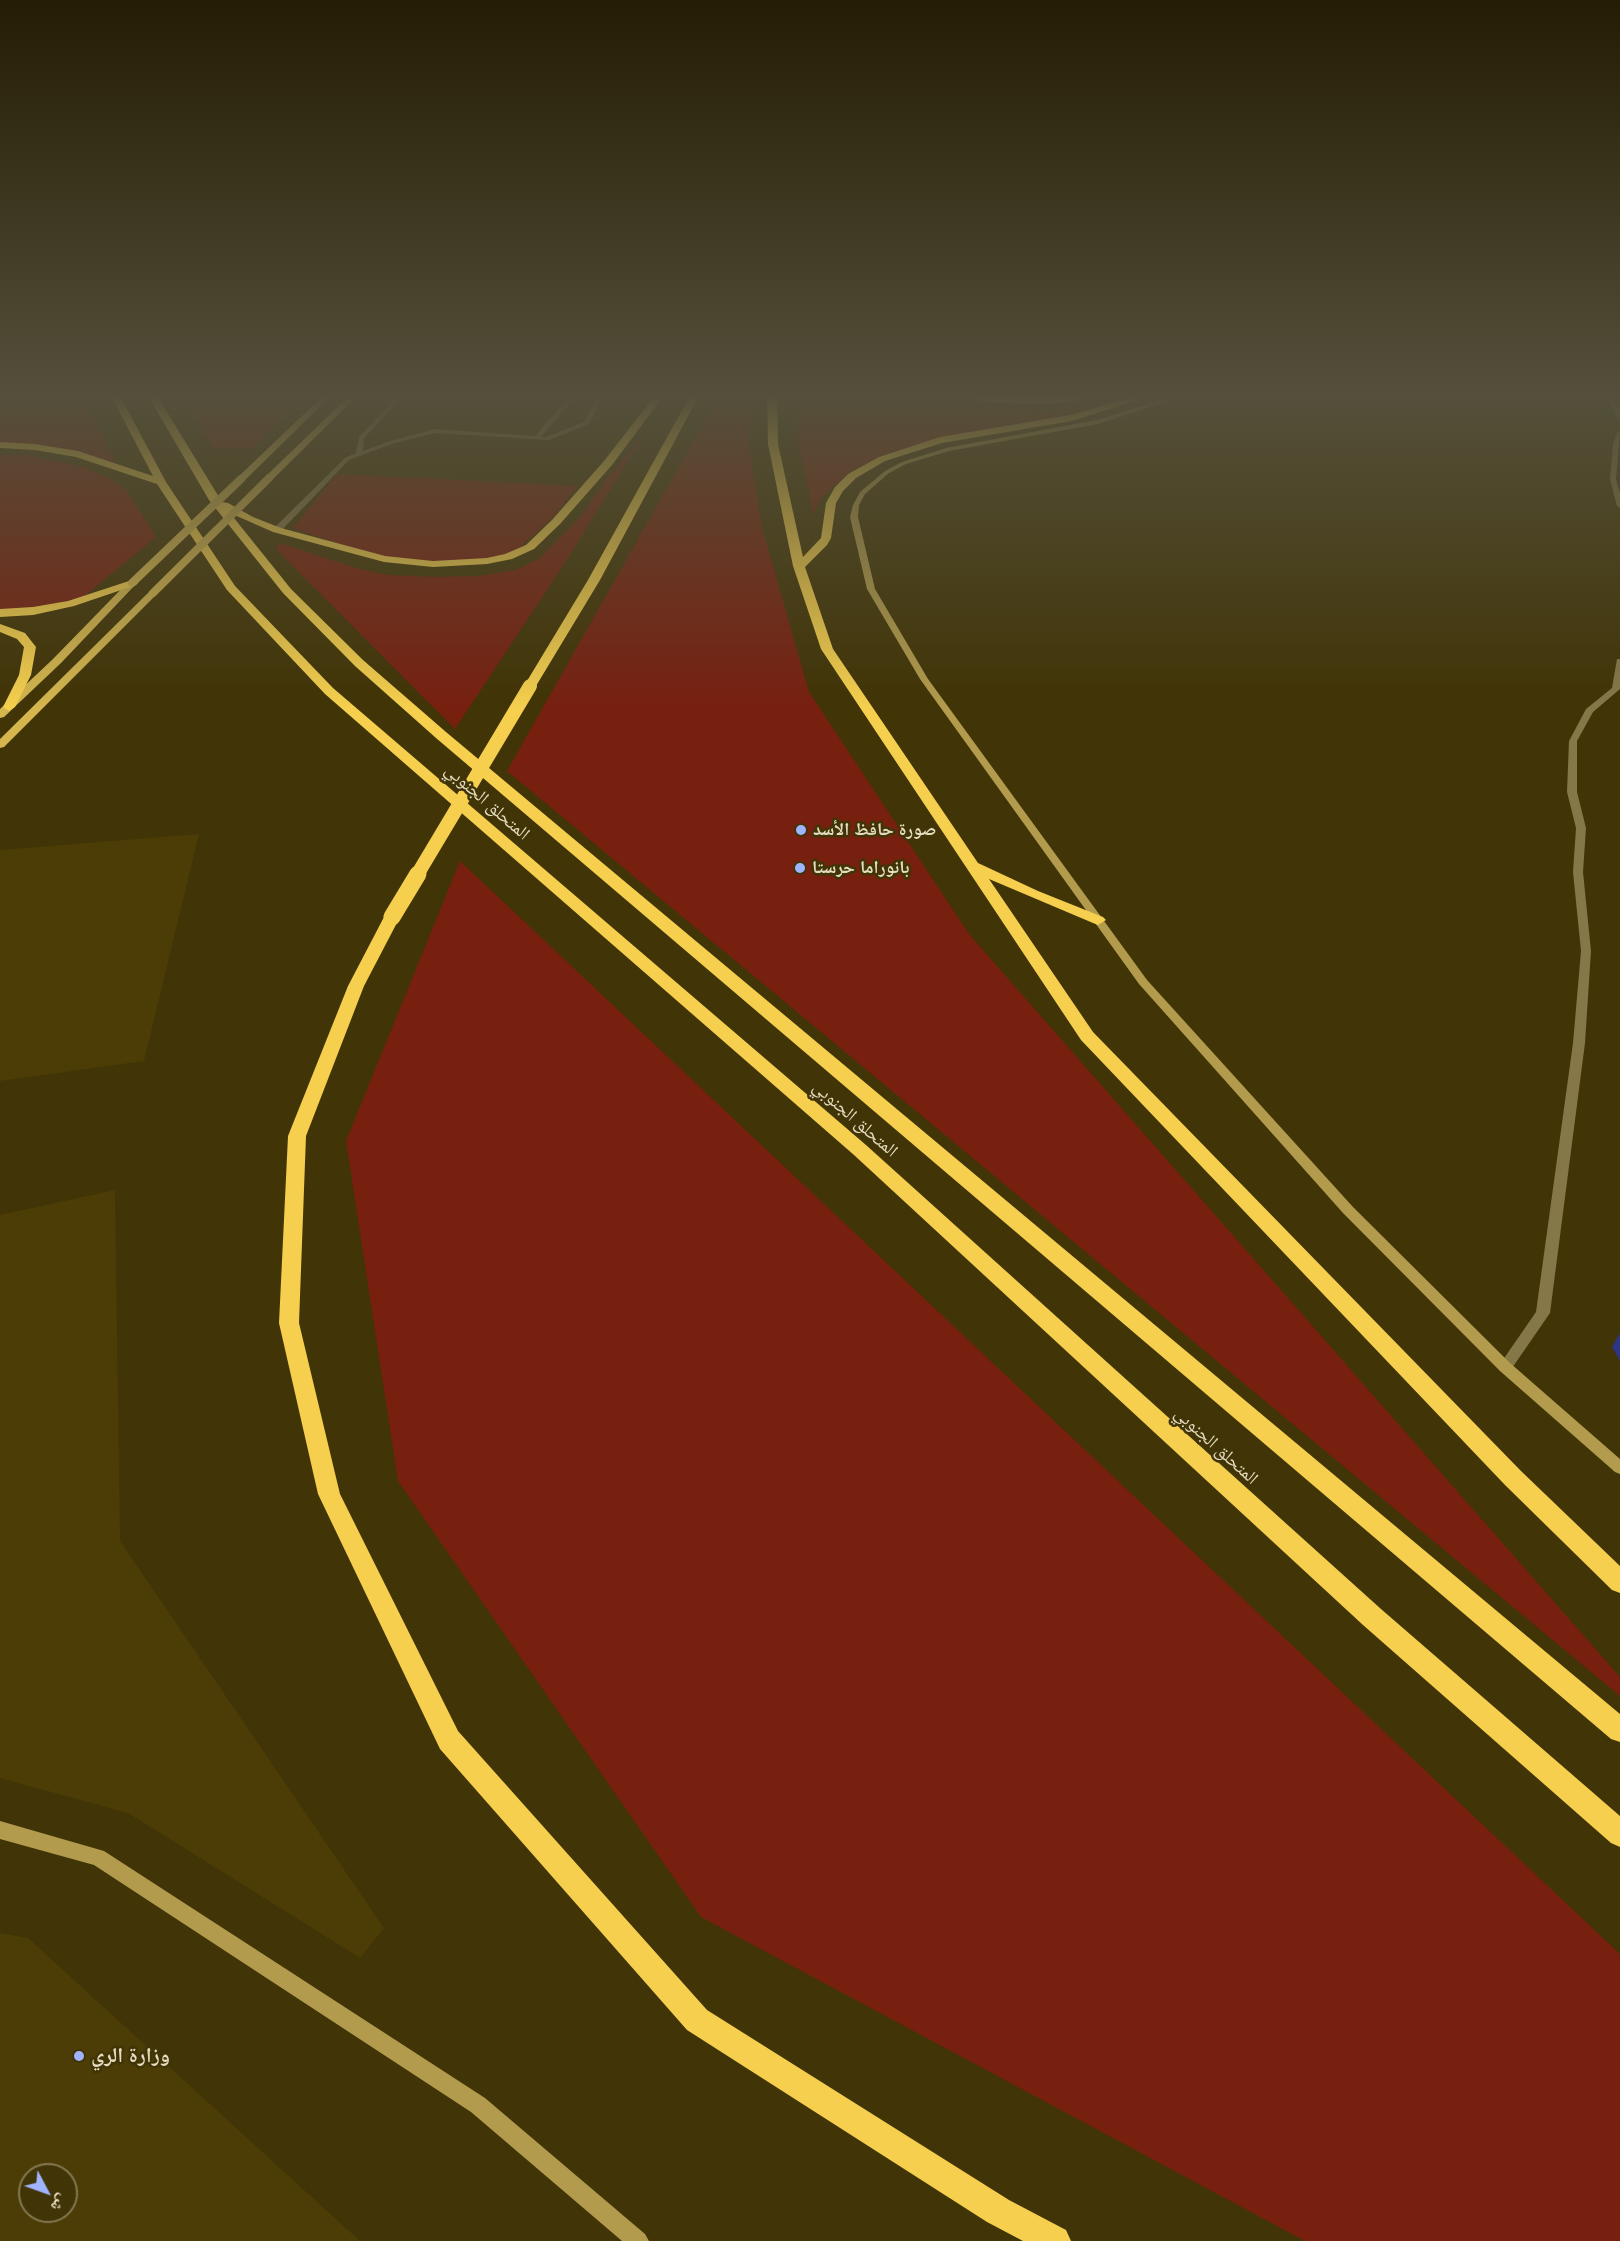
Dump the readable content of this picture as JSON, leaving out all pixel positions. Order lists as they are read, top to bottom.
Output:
{
  "streets": {
    "highway": ["المتحلق الجنوبي"]
  },
  "places": ["صورة حافظ الأسد", "بانوراما حرستا", "وزارة الري"],
  "north": "bottom right"
}
